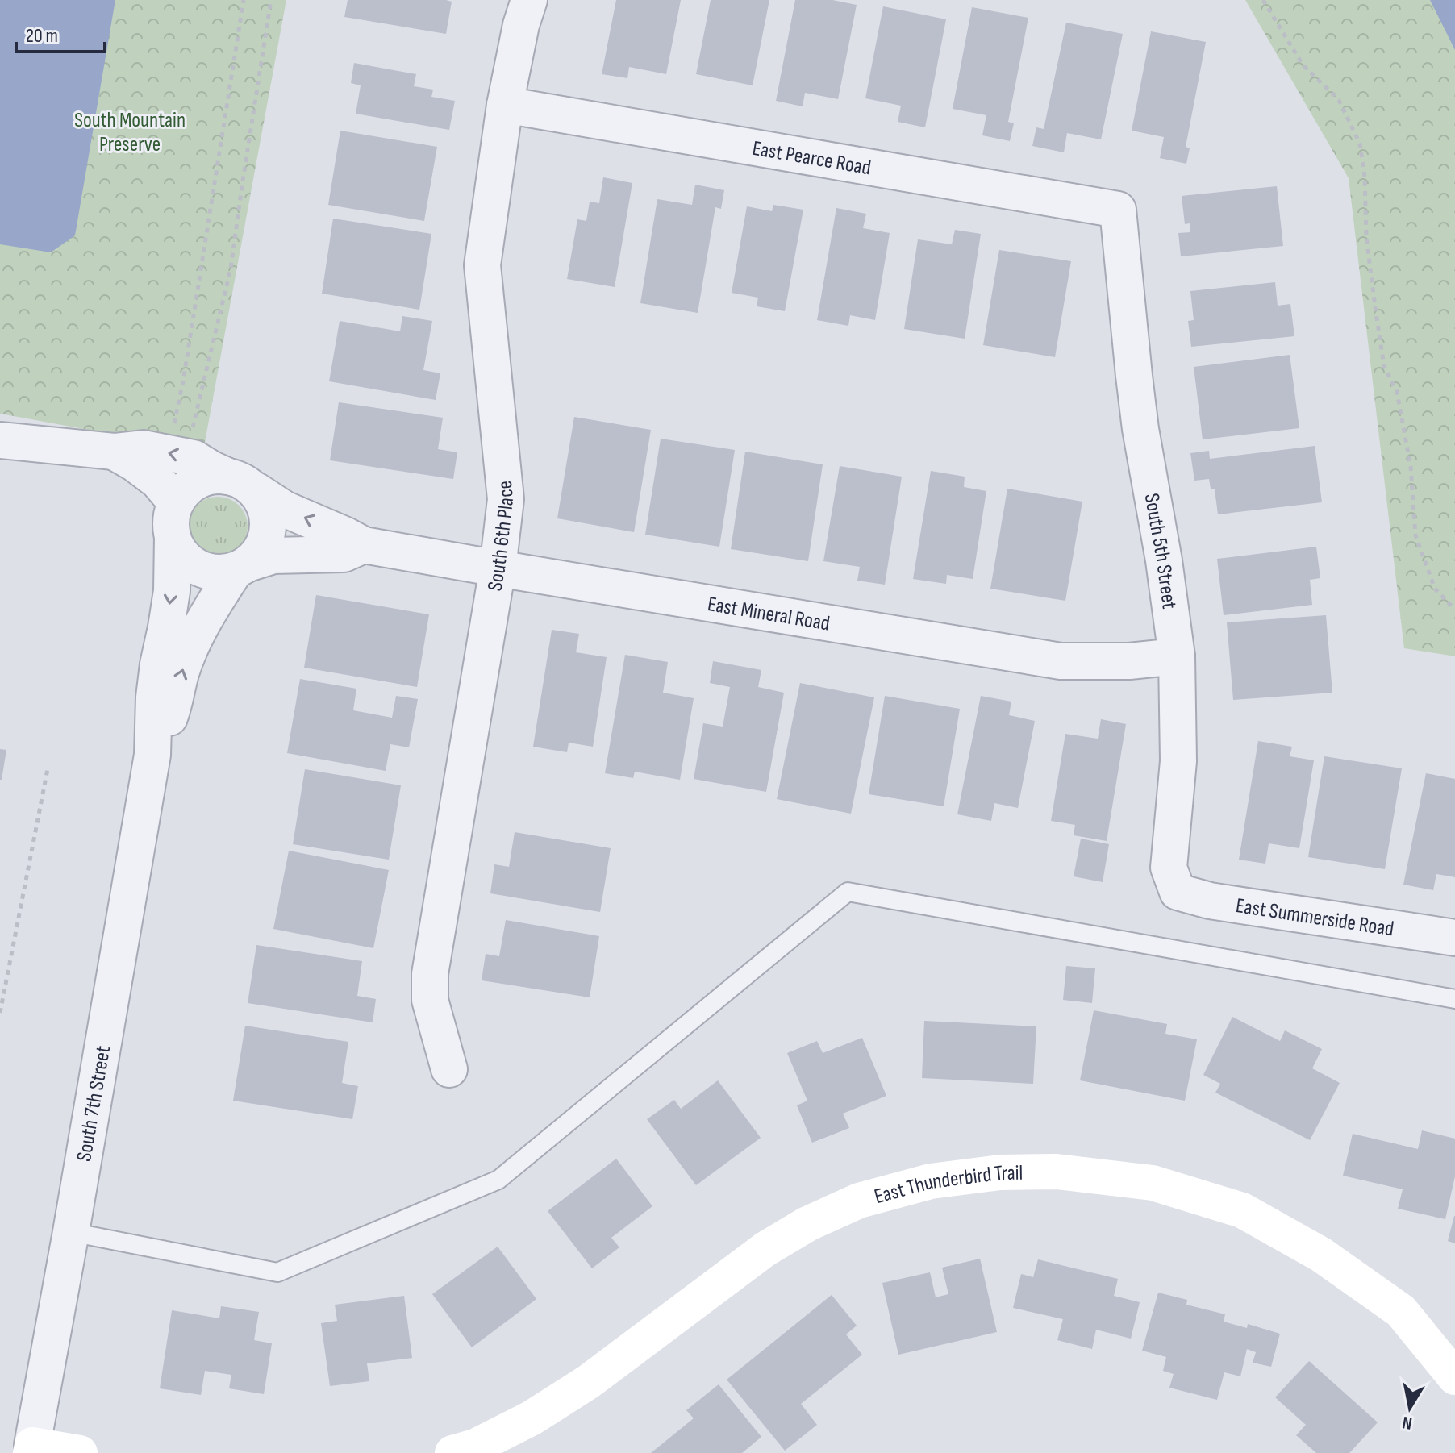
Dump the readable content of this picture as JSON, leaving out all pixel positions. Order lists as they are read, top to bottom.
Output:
{
  "streets": {
    "street": [
      "East Pearce Road",
      "South 6th Place",
      "South 5th Street",
      "East Mineral Road",
      "East Summerside Road",
      "South 7th Street",
      "East Thunderbird Trail"
    ]
  },
  "crossings": [
    ["East Pearce Road", "South 6th Place"],
    ["East Pearce Road", "South 5th Street"],
    ["South 6th Place", "East Mineral Road"],
    ["South 5th Street", "East Mineral Road"],
    ["South 5th Street", "East Summerside Road"],
    ["East Mineral Road", "South 7th Street"]
  ],
  "parks": ["South Mountain Preserve"],
  "scale_bar": "20 m",
  "north": "bottom"
}
